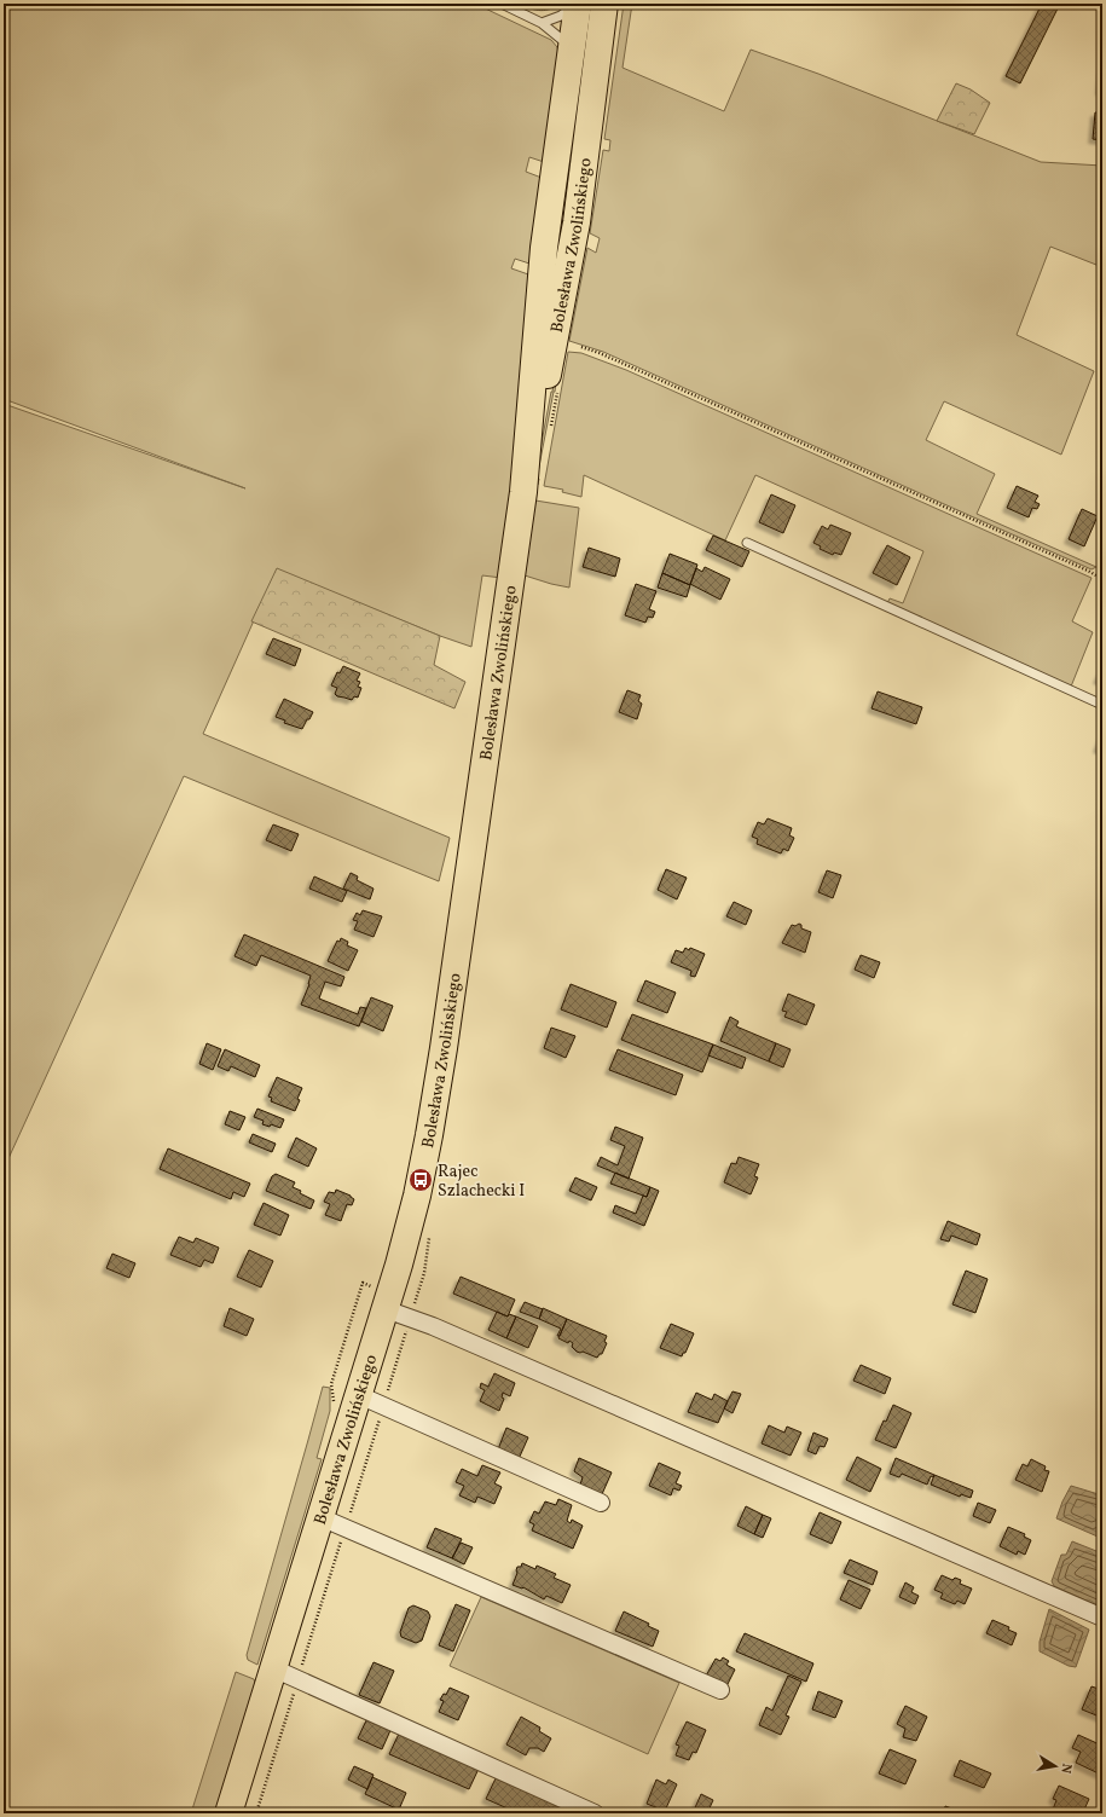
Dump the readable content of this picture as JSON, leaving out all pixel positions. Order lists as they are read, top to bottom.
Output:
{
  "streets": {
    "main road": ["Bolesława Zwolińskiego"]
  },
  "places": {
    "bus stop": ["Rajec Szlachecki I"]
  },
  "north": "right"
}
